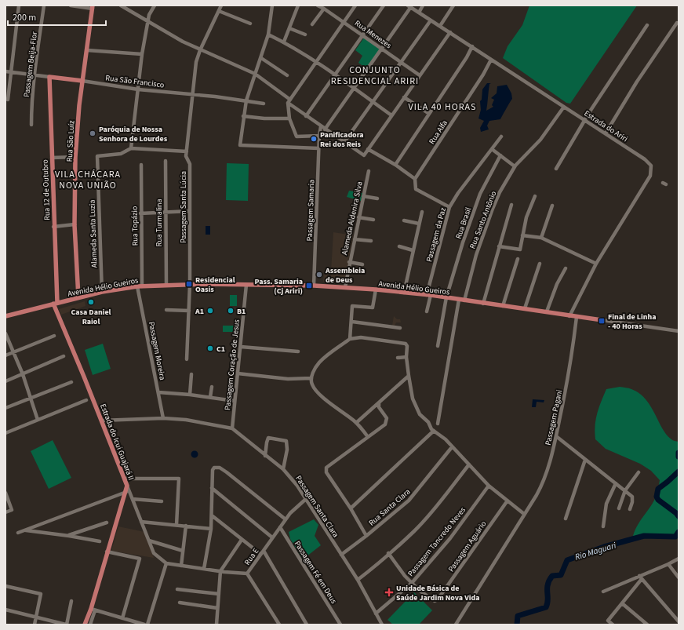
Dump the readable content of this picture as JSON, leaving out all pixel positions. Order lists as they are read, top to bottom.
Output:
{
  "streets": {
    "main road": [
      "Rua São Francisco",
      "Rua São Luíz",
      "Rua 12 de Outubro",
      "Avenida Hélio Gueiros",
      "Estrada do Icui Guajará II"
    ],
    "street": [
      "Rua Menezes",
      "Passagem Beija-Flor",
      "Estrada do Ariri",
      "Rua Alfa",
      "Passagem Santa Lúcia",
      "Passagem Samaria",
      "Alameda Aldenira Silva",
      "Rua Santo Antônio",
      "Rua Turmalina",
      "Rua Brasil",
      "Rua Topázio",
      "Alameda Santa Luzia",
      "Passagem da Paz",
      "Passagem Moreira",
      "Passagem Coração de Jesus",
      "Passagem Pagani",
      "Passagem Santa Clara",
      "Rua Santa Clara",
      "Passagem Tancredo Neves",
      "Passagem Aguário",
      "Rua E",
      "Passagem Fé em Deus"
    ]
  },
  "crossings": [
    ["Passagem Beija-Flor", "Rua São Francisco"],
    ["Rua São Francisco", "Rua São Luíz"],
    ["Rua São Francisco", "Rua 12 de Outubro"],
    ["Rua São Francisco", "Passagem Santa Lúcia"],
    ["Estrada do Ariri", "Rua Alfa"],
    ["Estrada do Ariri", "Rua Santo Antônio"],
    ["Estrada do Ariri", "Avenida Hélio Gueiros"],
    ["Rua São Luíz", "Avenida Hélio Gueiros"],
    ["Rua 12 de Outubro", "Avenida Hélio Gueiros"],
    ["Rua 12 de Outubro", "Estrada do Icui Guajará II"],
    ["Passagem Santa Lúcia", "Avenida Hélio Gueiros"],
    ["Passagem Samaria", "Avenida Hélio Gueiros"],
    ["Alameda Aldenira Silva", "Avenida Hélio Gueiros"],
    ["Rua Santo Antônio", "Avenida Hélio Gueiros"],
    ["Rua Turmalina", "Avenida Hélio Gueiros"],
    ["Rua Brasil", "Avenida Hélio Gueiros"],
    ["Rua Topázio", "Avenida Hélio Gueiros"],
    ["Rua Topázio", "Passagem Moreira"],
    ["Alameda Santa Luzia", "Avenida Hélio Gueiros"],
    ["Passagem da Paz", "Avenida Hélio Gueiros"],
    ["Avenida Hélio Gueiros", "Passagem Moreira"],
    ["Avenida Hélio Gueiros", "Passagem Coração de Jesus"],
    ["Avenida Hélio Gueiros", "Passagem Pagani"],
    ["Avenida Hélio Gueiros", "Estrada do Icui Guajará II"],
    ["Passagem Moreira", "Passagem Santa Clara"],
    ["Passagem Coração de Jesus", "Passagem Santa Clara"],
    ["Estrada do Icui Guajará II", "Passagem Santa Clara"],
    ["Passagem Santa Clara", "Rua Santa Clara"],
    ["Passagem Santa Clara", "Passagem Tancredo Neves"],
    ["Passagem Santa Clara", "Rua E"],
    ["Passagem Tancredo Neves", "Passagem Aguário"],
    ["Rua E", "Passagem Fé em Deus"]
  ],
  "districts": ["CONJUNTO RESIDENCIAL ARIRI", "VILA 40 HORAS", "VILA CHÁCARA NOVA UNIÃO"],
  "water": ["Rio Maguari"],
  "places": {
    "other": [
      "Paróquia de Nossa Senhora de Lourdes",
      "Panificadora Rei dos Reis",
      "Assembleia de Deus",
      "Casa Daniel Raiol",
      "A1",
      "B1",
      "C1"
    ],
    "transit": ["Residencial Oasis", "Pass. Samaria (Cj Ariri)", "Final de Linha - 40 Horas"],
    "health": ["Unidade Básica de Saúde Jardim Nova Vida"]
  },
  "scale_bar": "200 m"
}
